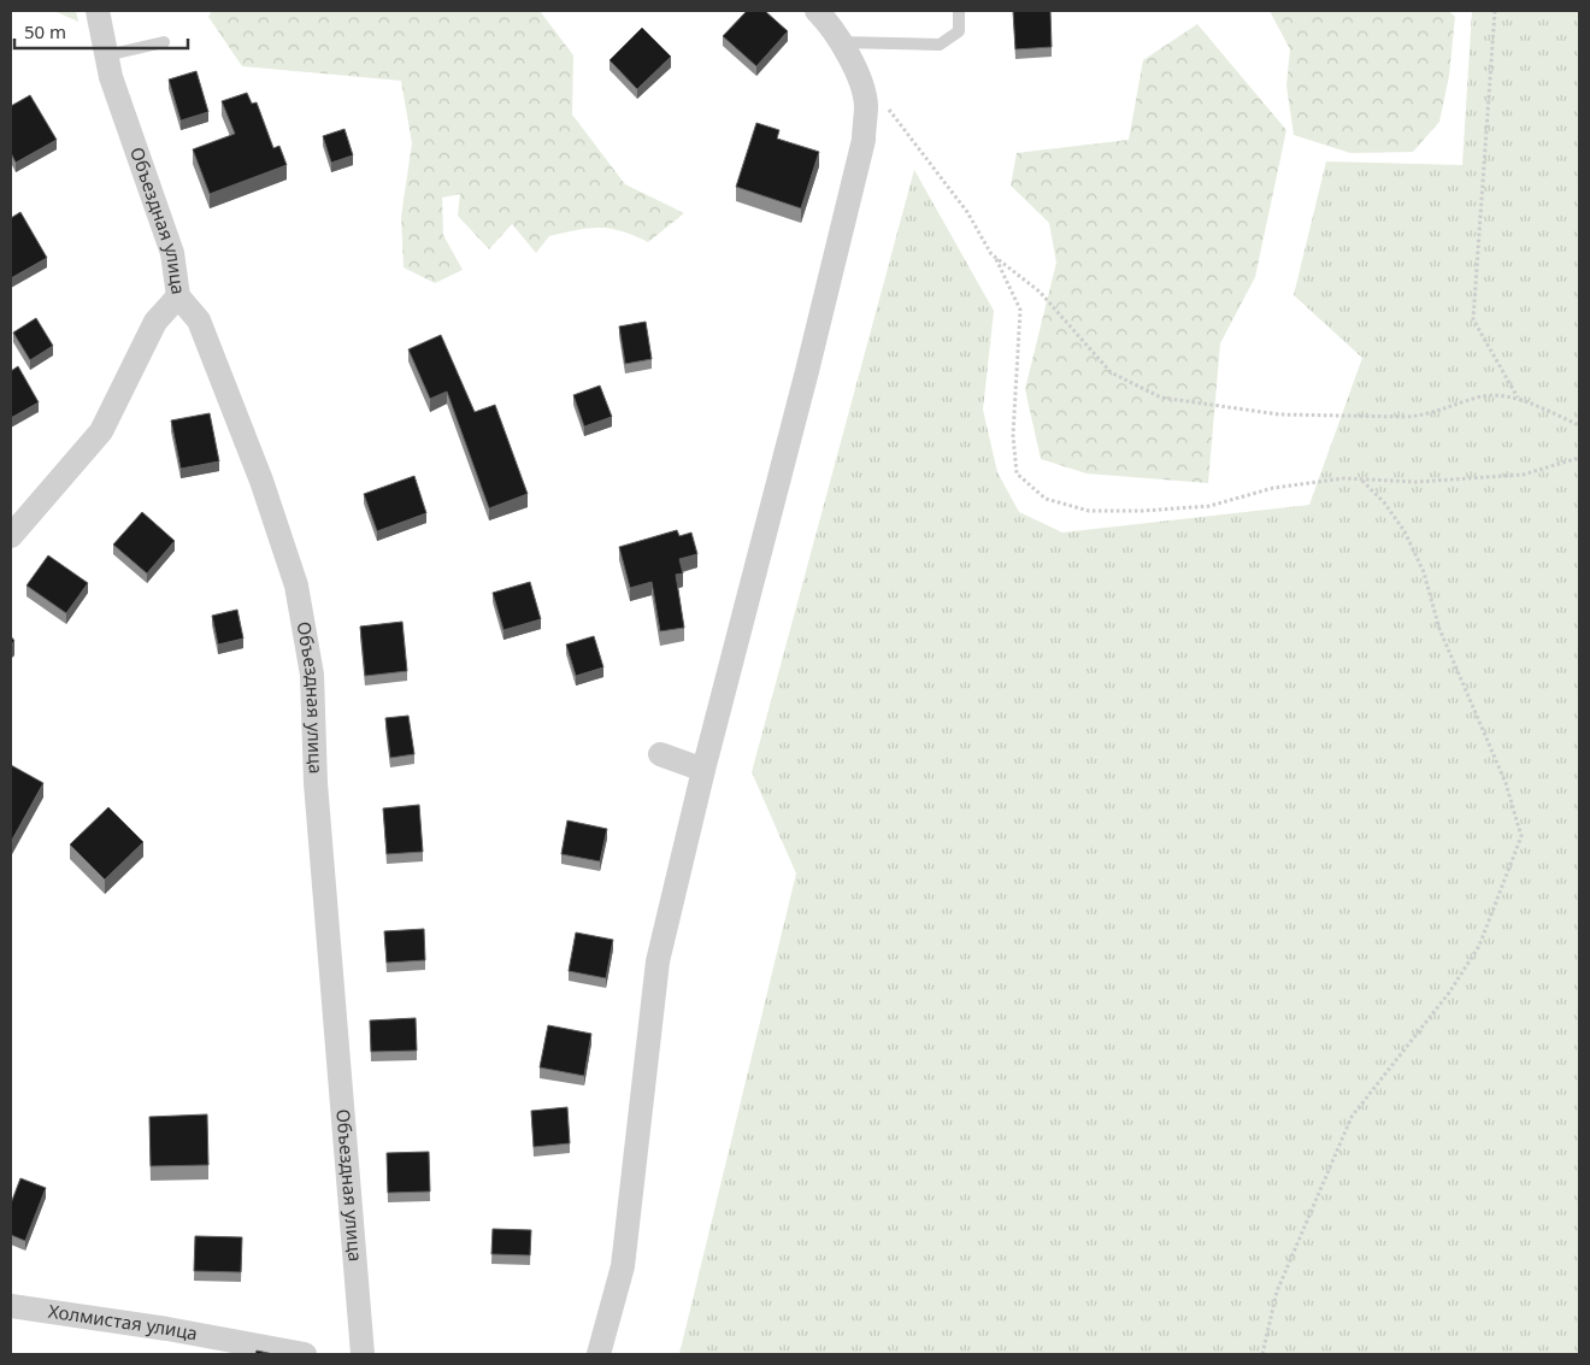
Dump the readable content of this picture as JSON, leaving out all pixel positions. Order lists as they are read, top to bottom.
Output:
{
  "streets": {
    "street": ["Объездная улица", "Холмистая улица"]
  },
  "scale_bar": "50 m"
}
